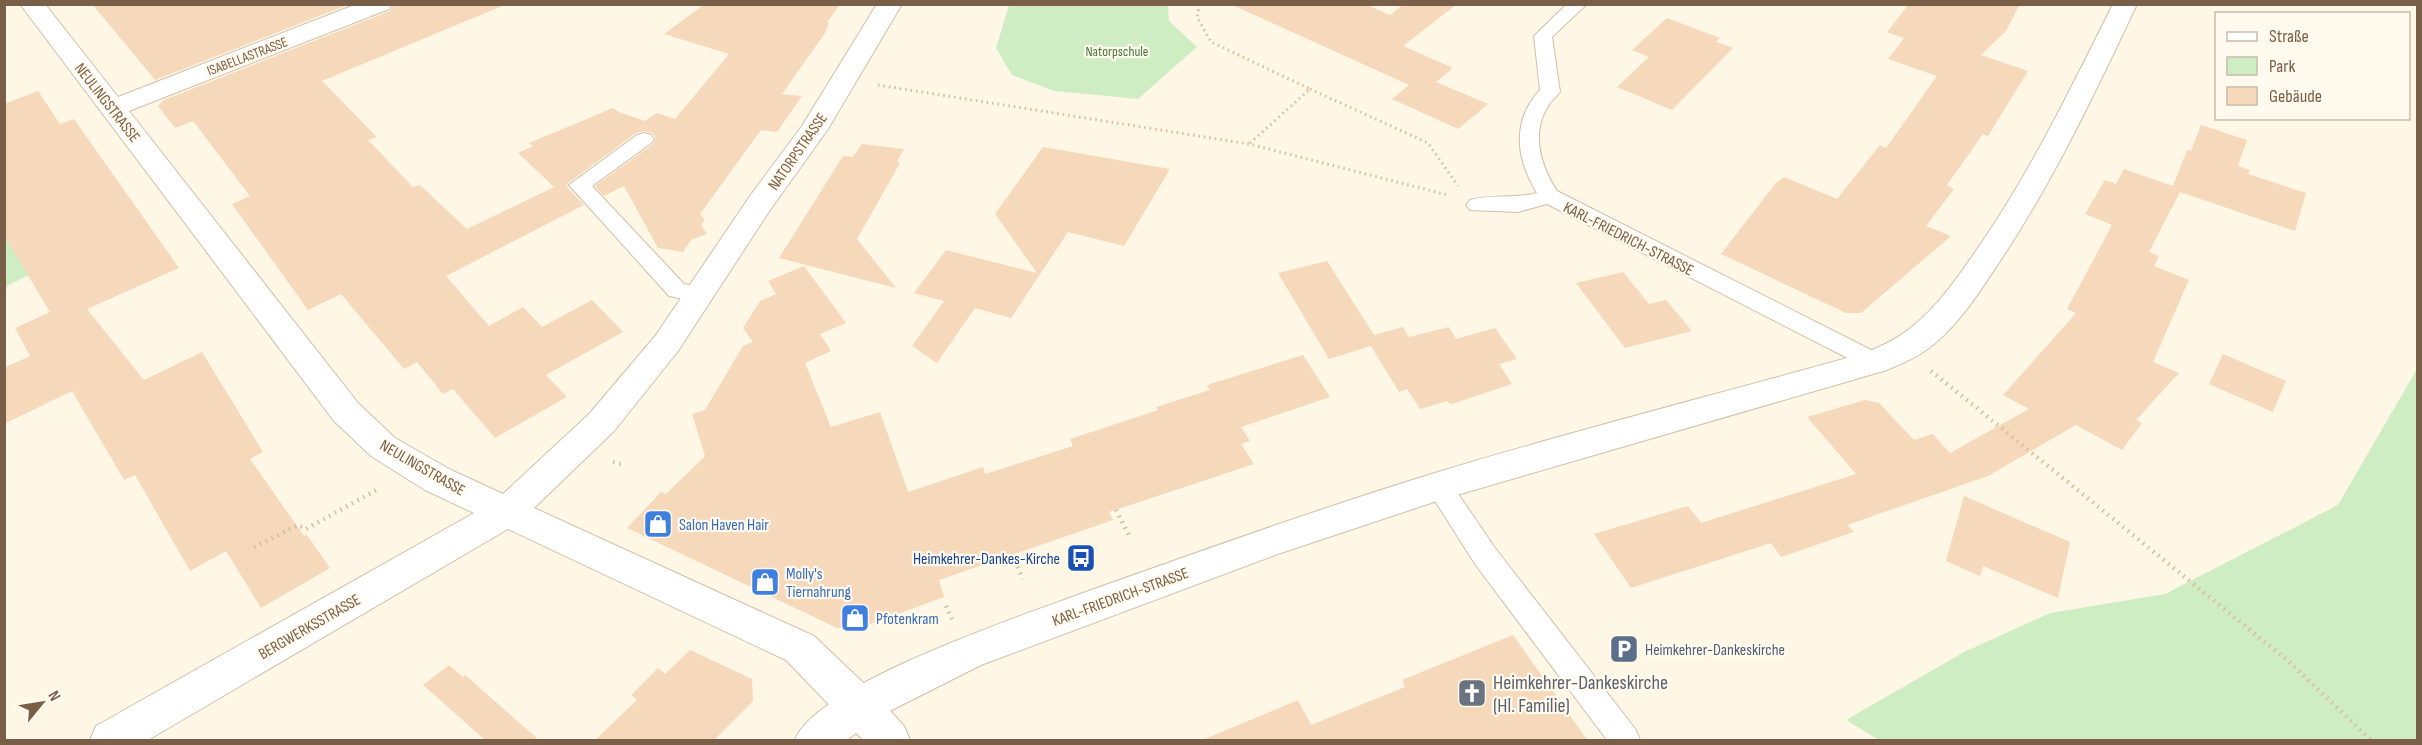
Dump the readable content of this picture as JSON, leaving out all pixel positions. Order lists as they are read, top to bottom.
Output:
{
  "streets": {
    "street": [
      "ISABELLASTRASSE",
      "NEULINGSTRASSE",
      "NATORPSTRASSE",
      "KARL-FRIEDRICH-STRASSE",
      "BERGWERKSSTRASSE"
    ]
  },
  "crossings": [
    ["ISABELLASTRASSE", "NEULINGSTRASSE"],
    ["NEULINGSTRASSE", "NATORPSTRASSE"],
    ["NEULINGSTRASSE", "KARL-FRIEDRICH-STRASSE"],
    ["NEULINGSTRASSE", "BERGWERKSSTRASSE"],
    ["NATORPSTRASSE", "BERGWERKSSTRASSE"]
  ],
  "parks": ["Natorpschule"],
  "places": {
    "shop": ["Salon Haven Hair", "Molly's Tiernahrung", "Pfotenkram"],
    "bus stop": ["Heimkehrer-Dankes-Kirche"],
    "parking": ["Heimkehrer-Dankeskirche"],
    "church": ["Heimkehrer-Dankeskirche (Hl. Familie)"]
  },
  "legend": ["Straße", "Park", "Gebäude"],
  "north": "top right"
}
